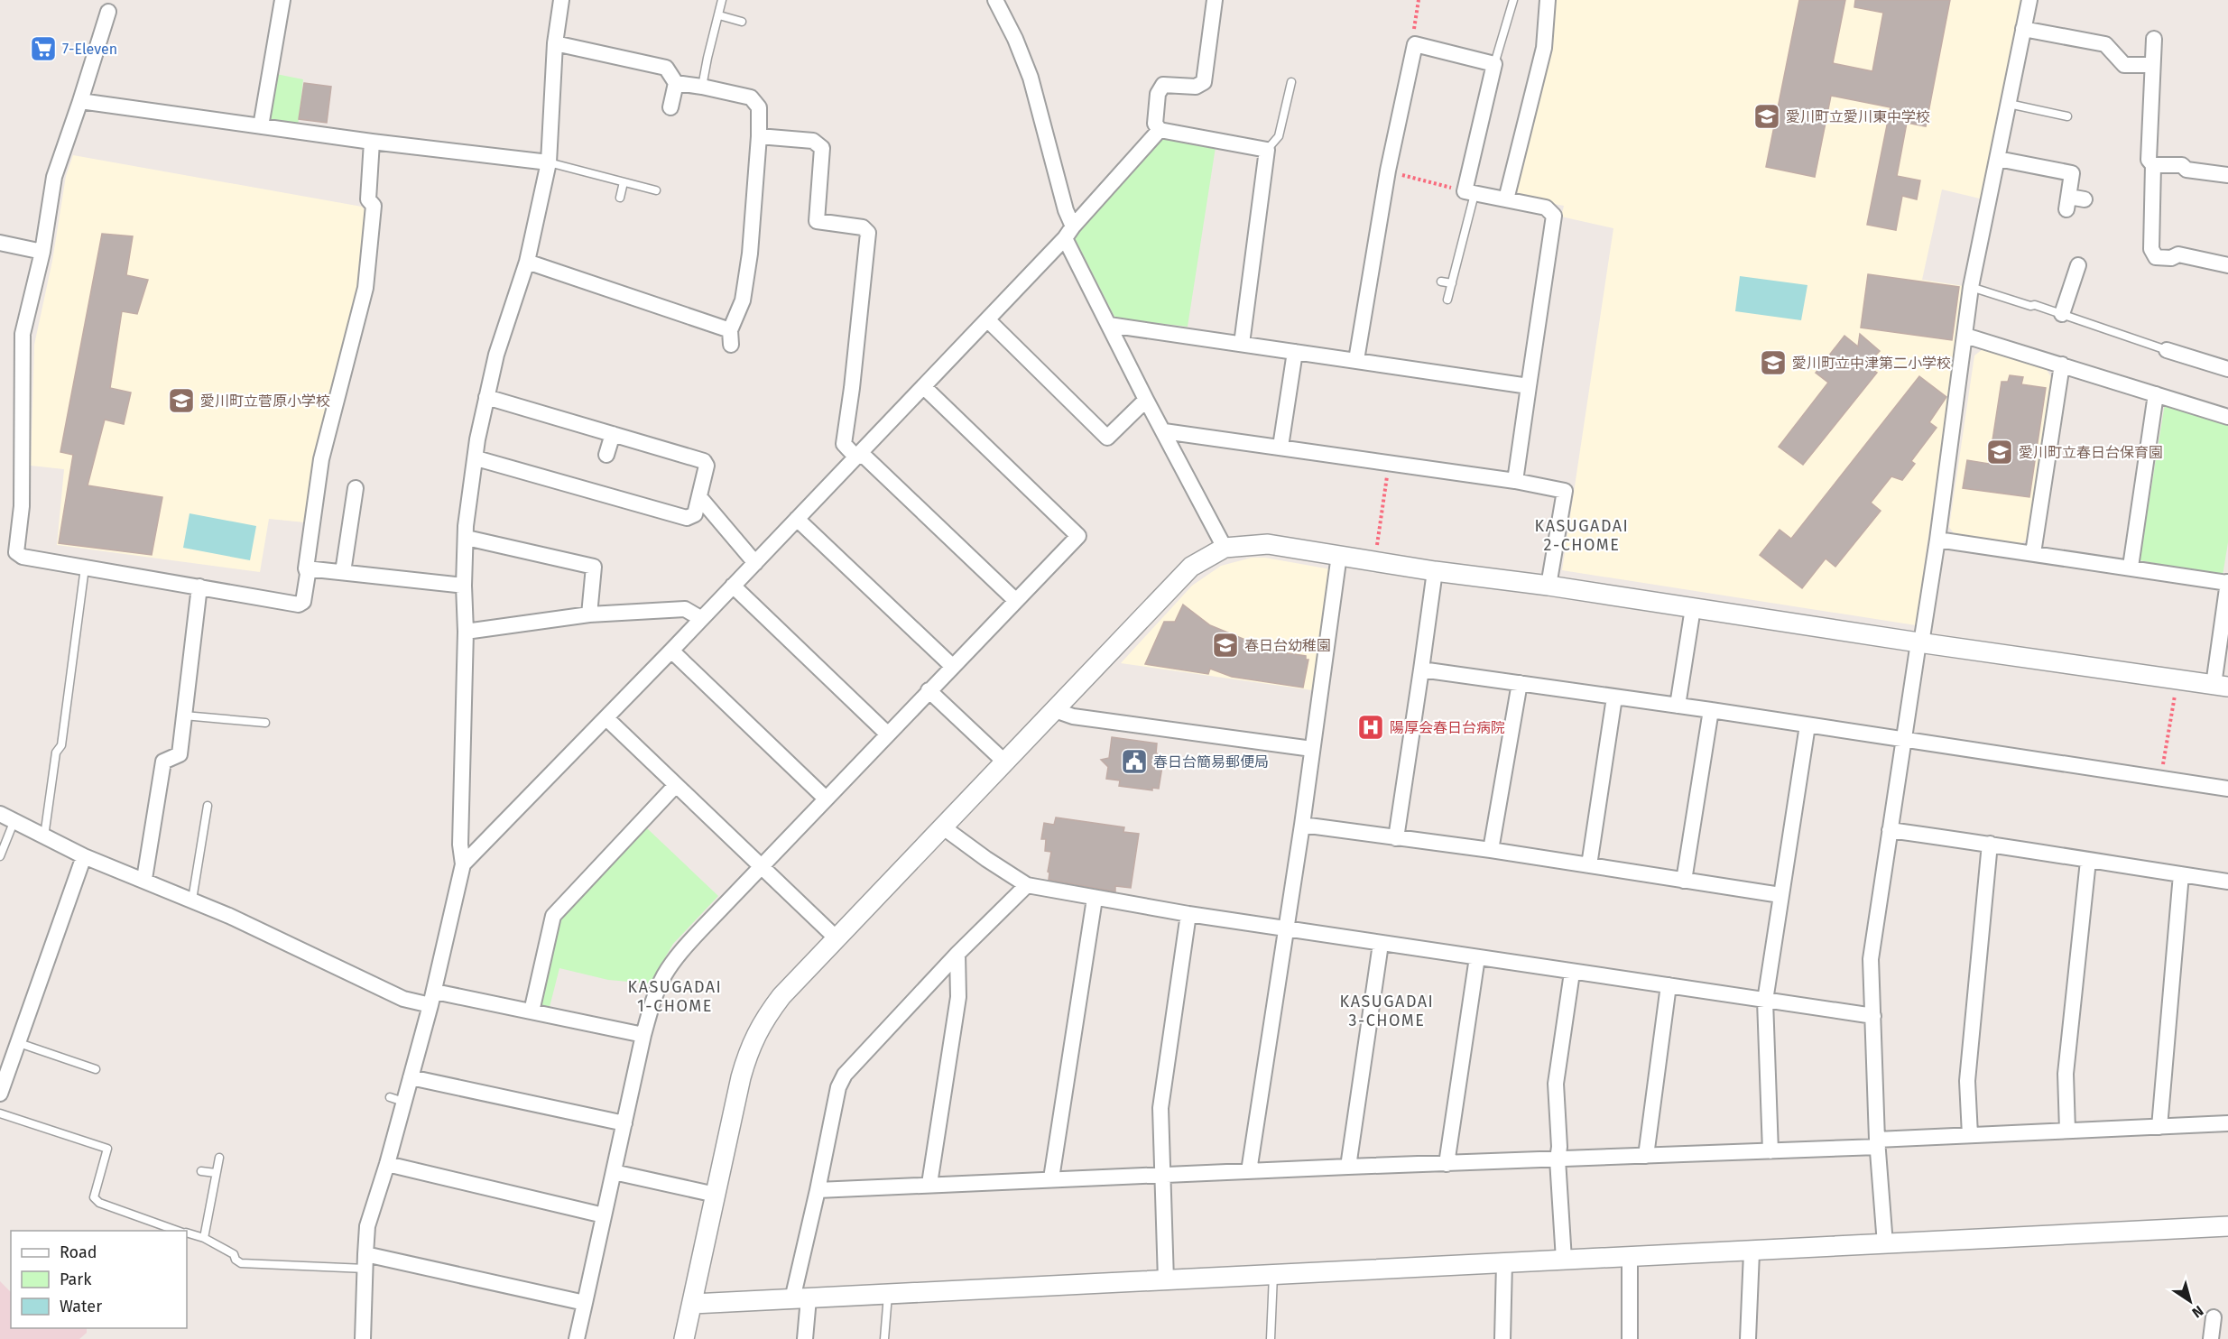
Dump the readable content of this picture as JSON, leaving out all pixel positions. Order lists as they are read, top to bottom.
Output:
{
  "districts": ["KASUGADAI 2-CHOME", "KASUGADAI 1-CHOME", "KASUGADAI 3-CHOME"],
  "places": {
    "supermarket": ["7-Eleven"],
    "school or university": [
      "愛川町立愛川東中学校",
      "愛川町立中津第二小学校",
      "愛川町立菅原小学校",
      "愛川町立春日台保育園",
      "春日台幼稚園"
    ],
    "hospital": ["陽厚会春日台病院"],
    "public building": ["春日台簡易郵便局"]
  },
  "legend": ["Road", "Park", "Water"],
  "north": "bottom right"
}
